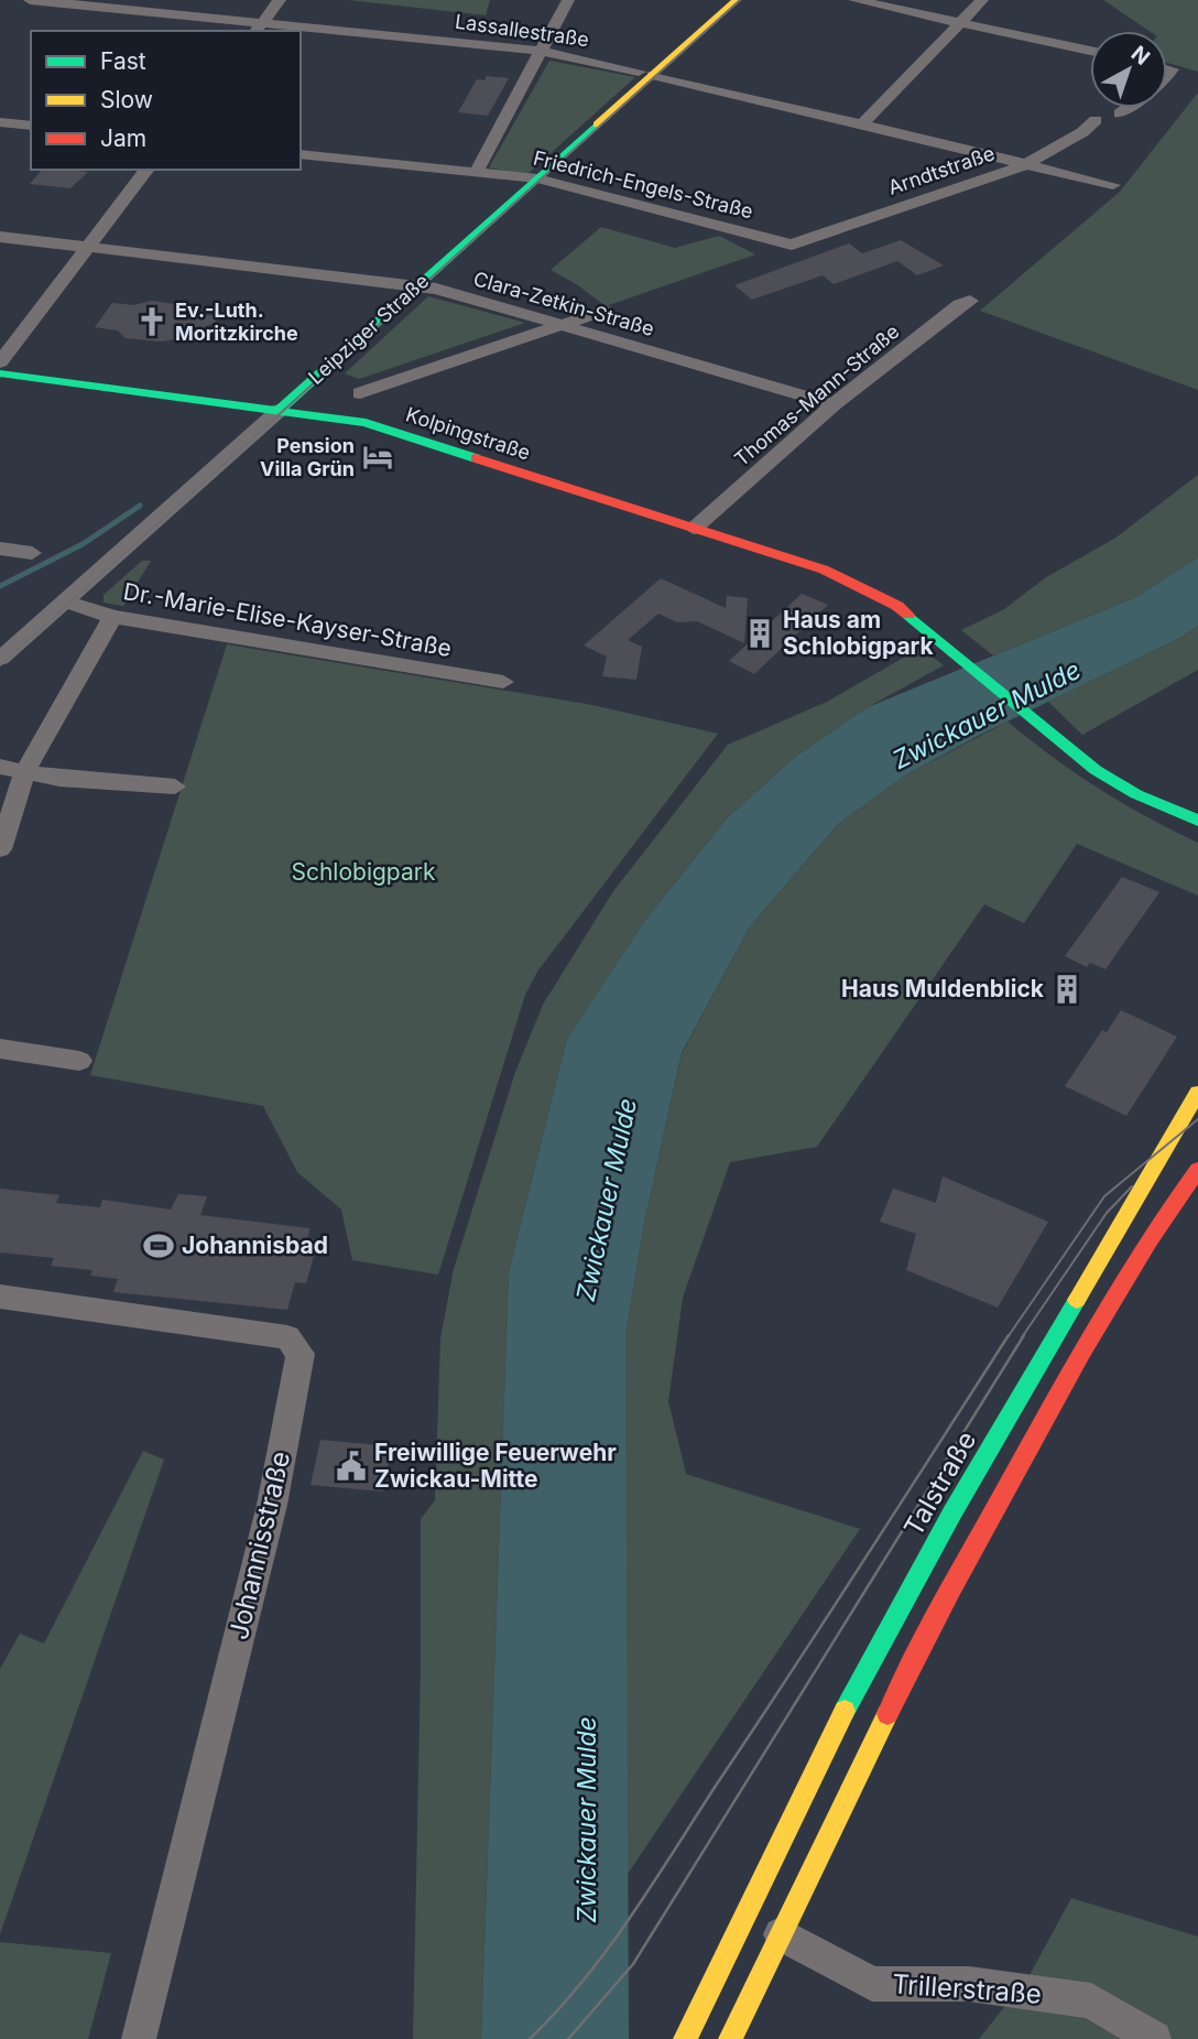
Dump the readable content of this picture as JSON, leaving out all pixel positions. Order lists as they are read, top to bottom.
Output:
{
  "streets": {
    "main road": ["Leipziger Straße", "Kolpingstraße", "Talstraße"],
    "street": [
      "Lassallestraße",
      "Arndtstraße",
      "Friedrich-Engels-Straße",
      "Clara-Zetkin-Straße",
      "Thomas-Mann-Straße",
      "Dr.-Marie-Elise-Kayser-Straße",
      "Johannisstraße",
      "Trillerstraße"
    ]
  },
  "crossings": [
    ["Lassallestraße", "Arndtstraße"],
    ["Lassallestraße", "Leipziger Straße"],
    ["Arndtstraße", "Friedrich-Engels-Straße"],
    ["Friedrich-Engels-Straße", "Leipziger Straße"],
    ["Clara-Zetkin-Straße", "Leipziger Straße"],
    ["Clara-Zetkin-Straße", "Thomas-Mann-Straße"],
    ["Leipziger Straße", "Kolpingstraße"],
    ["Leipziger Straße", "Dr.-Marie-Elise-Kayser-Straße"],
    ["Thomas-Mann-Straße", "Kolpingstraße"]
  ],
  "water": ["Zwickauer Mulde"],
  "parks": ["Schlobigpark"],
  "places": {
    "church": ["Ev.-Luth. Moritzkirche"],
    "hotel": ["Pension Villa Grün"],
    "building": ["Haus am Schlobigpark", "Haus Muldenblick"],
    "sports": ["Johannisbad"],
    "public building": ["Freiwillige Feuerwehr Zwickau-Mitte"]
  },
  "legend": ["Fast", "Slow", "Jam"],
  "north": "top right"
}
